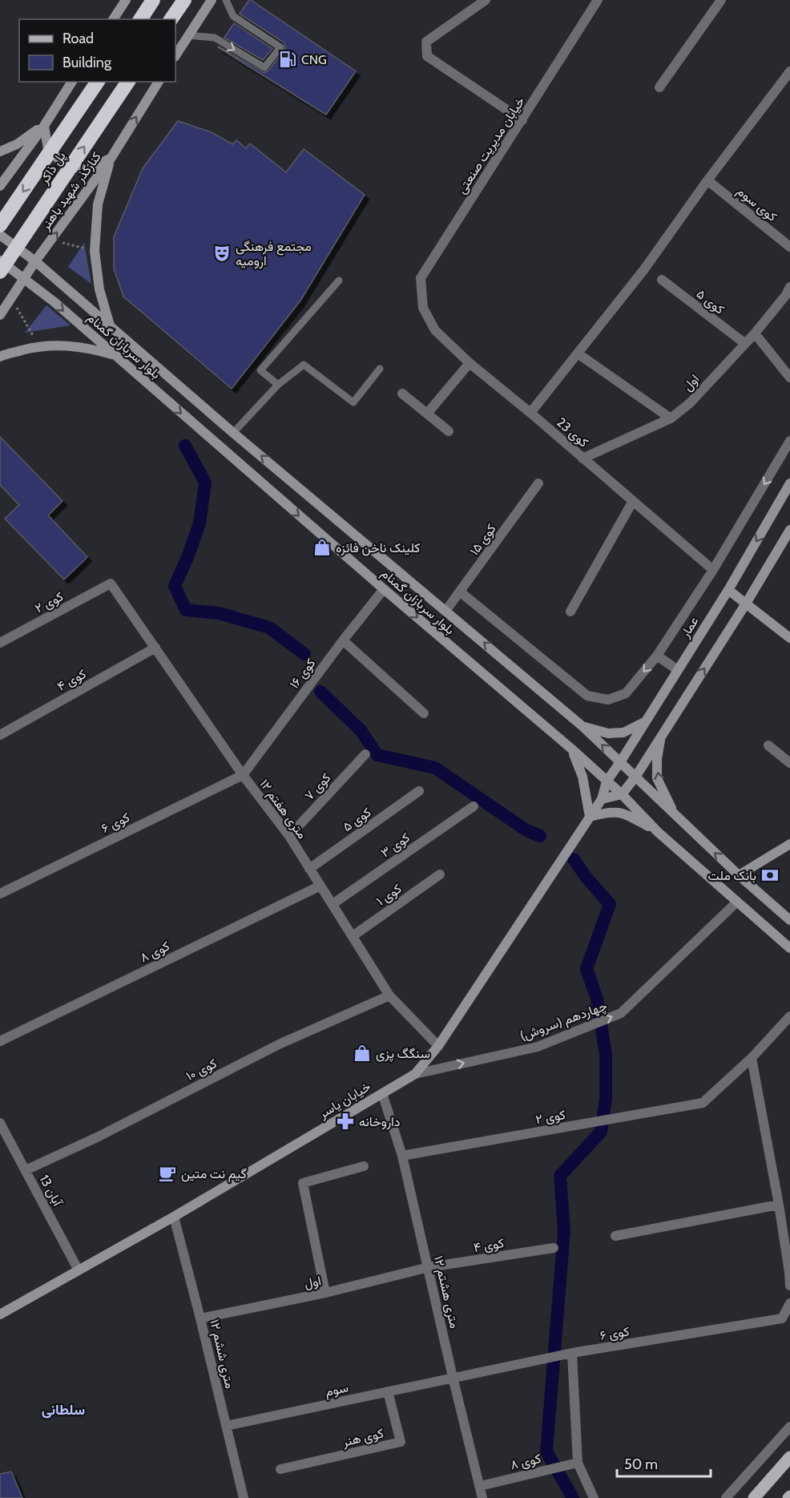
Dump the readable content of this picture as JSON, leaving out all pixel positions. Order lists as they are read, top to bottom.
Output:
{
  "streets": {
    "highway": ["پل ذاکر"],
    "main road": [
      "کنارگذر شهید باهنر",
      "بلوار سربازان گمنام",
      "عمار",
      "خیابان یاسر"
    ],
    "street": [
      "خیابان مدیریت صنعتی",
      "کوی سوم",
      "کوی ۵",
      "اول",
      "کوی 23",
      "کوی ۱۵",
      "کوی ۲",
      "کوی ۱۶",
      "کوی ۴",
      "کوی ۷",
      "۱۲ متری هفتم",
      "کوی ۶",
      "کوی ۳",
      "کوی ۱",
      "کوی ۸",
      "چهاردهم (سروش)",
      "کوی ۱۰",
      "13 آبان",
      "۱۲ متری هشتم",
      "۱۲ متری ششم",
      "سوم",
      "کوی هنر"
    ]
  },
  "crossings": [
    ["خیابان مدیریت صنعتی", "کوی 23"],
    ["کنارگذر شهید باهنر", "بلوار سربازان گمنام"],
    ["کوی ۵", "اول"],
    ["کوی ۵", "۱۲ متری هفتم"],
    ["بلوار سربازان گمنام", "کوی ۱۵"],
    ["بلوار سربازان گمنام", "عمار"],
    ["بلوار سربازان گمنام", "کوی ۱۶"],
    ["بلوار سربازان گمنام", "چهاردهم (سروش)"],
    ["بلوار سربازان گمنام", "خیابان یاسر"],
    ["اول", "کوی 23"],
    ["اول", "کوی ۴"],
    ["اول", "۱۲ متری هشتم"],
    ["اول", "۱۲ متری ششم"],
    ["کوی ۲", "۱۲ متری هفتم"],
    ["کوی ۲", "۱۲ متری هشتم"],
    ["عمار", "خیابان یاسر"],
    ["کوی ۱۶", "۱۲ متری هفتم"],
    ["کوی ۱۶", "کوی ۶"],
    ["کوی ۴", "۱۲ متری هفتم"],
    ["کوی ۴", "۱۲ متری هشتم"],
    ["کوی ۷", "۱۲ متری هفتم"],
    ["۱۲ متری هفتم", "کوی ۶"],
    ["۱۲ متری هفتم", "کوی ۳"],
    ["۱۲ متری هفتم", "کوی ۱"],
    ["۱۲ متری هفتم", "کوی ۸"],
    ["۱۲ متری هفتم", "کوی ۱۰"],
    ["۱۲ متری هفتم", "خیابان یاسر"],
    ["کوی ۶", "۱۲ متری هشتم"],
    ["کوی ۶", "سوم"],
    ["کوی ۸", "۱۲ متری هشتم"],
    ["چهاردهم (سروش)", "خیابان یاسر"],
    ["کوی ۱۰", "13 آبان"],
    ["خیابان یاسر", "13 آبان"],
    ["خیابان یاسر", "۱۲ متری هشتم"],
    ["خیابان یاسر", "۱۲ متری ششم"],
    ["۱۲ متری هشتم", "سوم"],
    ["۱۲ متری ششم", "سوم"],
    ["سوم", "کوی هنر"]
  ],
  "one_way": ["چهاردهم (سروش)"],
  "districts": ["سلطانی"],
  "places": {
    "fuel station": ["CNG"],
    "theatre": ["مجتمع فرهنگی ارومیه"],
    "shop": ["کلینک ناخن فائزه", "سنگگ پزی"],
    "bank": ["بانک ملت"],
    "pharmacy": ["داروخانه"],
    "cafe": ["گیم نت متین"]
  },
  "legend": ["Road", "Building"],
  "scale_bar": "50 m"
}
